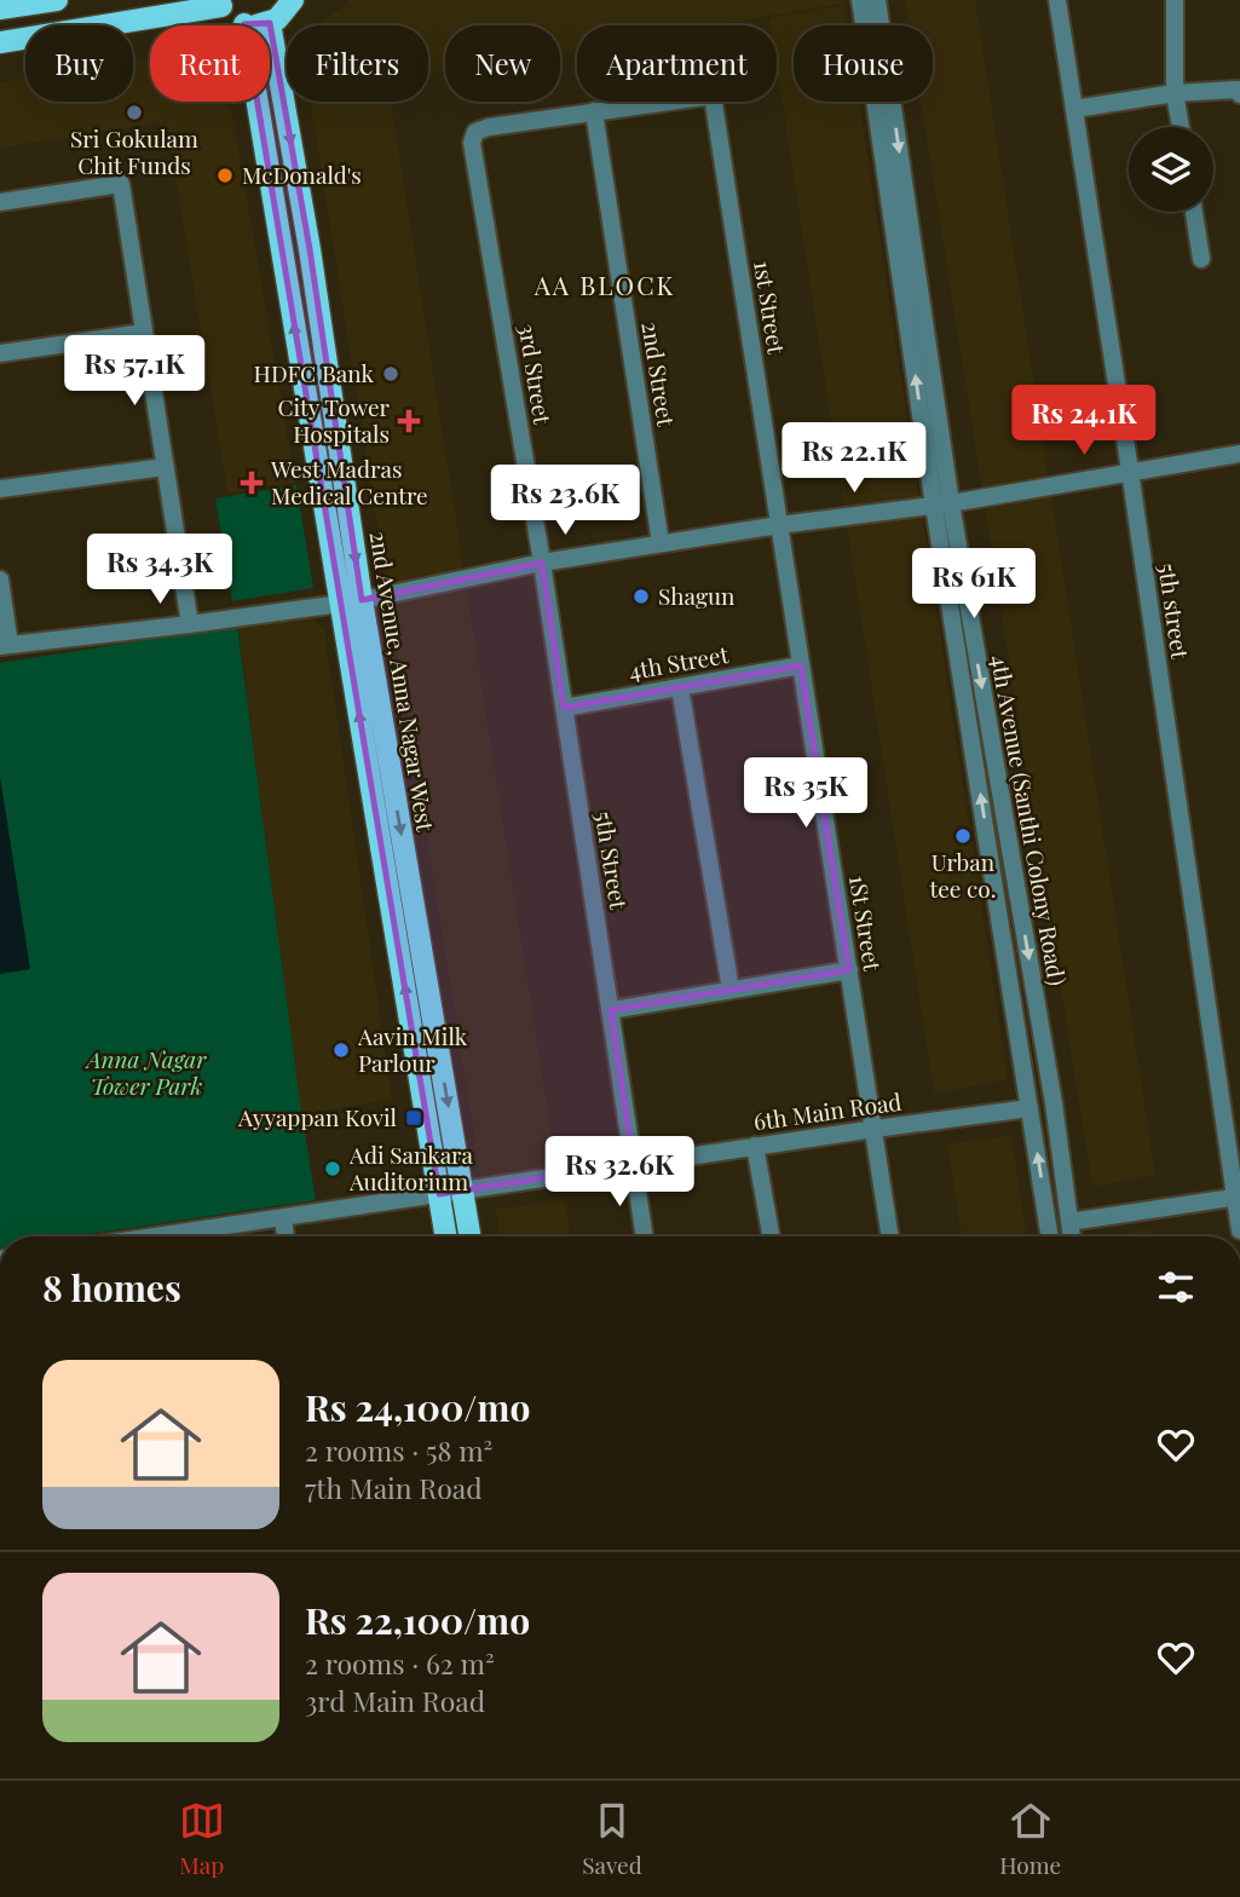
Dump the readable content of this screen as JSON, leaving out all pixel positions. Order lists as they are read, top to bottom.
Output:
{
  "streets": {
    "main road": ["2nd Avenue, Anna Nagar West"],
    "street": [
      "1st Street",
      "3rd Street",
      "2nd Street",
      "5th street",
      "4th Street",
      "4th Avenue (Santhi Colony Road)",
      "5th Street",
      "1St Street",
      "6th Main Road"
    ]
  },
  "crossings": [
    ["1st Street", "3rd Street"],
    ["1st Street", "2nd Street"],
    ["1st Street", "1St Street"],
    ["3rd Street", "2nd Street"],
    ["3rd Street", "5th Street"],
    ["4th Street", "5th Street"],
    ["4th Street", "1St Street"],
    ["2nd Avenue, Anna Nagar West", "6th Main Road"],
    ["4th Avenue (Santhi Colony Road)", "6th Main Road"],
    ["5th Street", "6th Main Road"],
    ["1St Street", "6th Main Road"]
  ],
  "districts": ["AA BLOCK"],
  "parks": ["Anna Nagar Tower Park"],
  "places": {
    "other": [
      "Sri Gokulam Chit Funds",
      "McDonald's",
      "HDFC Bank",
      "Shagun",
      "Urban tee co.",
      "Aavin Milk Parlour",
      "Adi Sankara Auditorium"
    ],
    "health": ["City Tower Hospitals", "West Madras Medical Centre"],
    "transit": ["Ayyappan Kovil"]
  },
  "page": {
    "chip": [
      "Buy",
      "Rent",
      "Filters",
      "New",
      "Apartment",
      "House"
    ],
    "price": [
      "Rs 57.1K",
      "Rs 24.1K",
      "Rs 22.1K",
      "Rs 23.6K",
      "Rs 34.3K",
      "Rs 61K",
      "Rs 35K",
      "Rs 32.6K"
    ],
    "heading": "8 homes",
    "list": [
      {
        "name": "Rs 24,100/mo",
        "note": "2 rooms · 58 m² · 7th Main Road"
      },
      {
        "name": "Rs 22,100/mo",
        "note": "2 rooms · 62 m² · 3rd Main Road"
      }
    ],
    "tabs": ["Map", "Saved", "Home"]
  }
}
